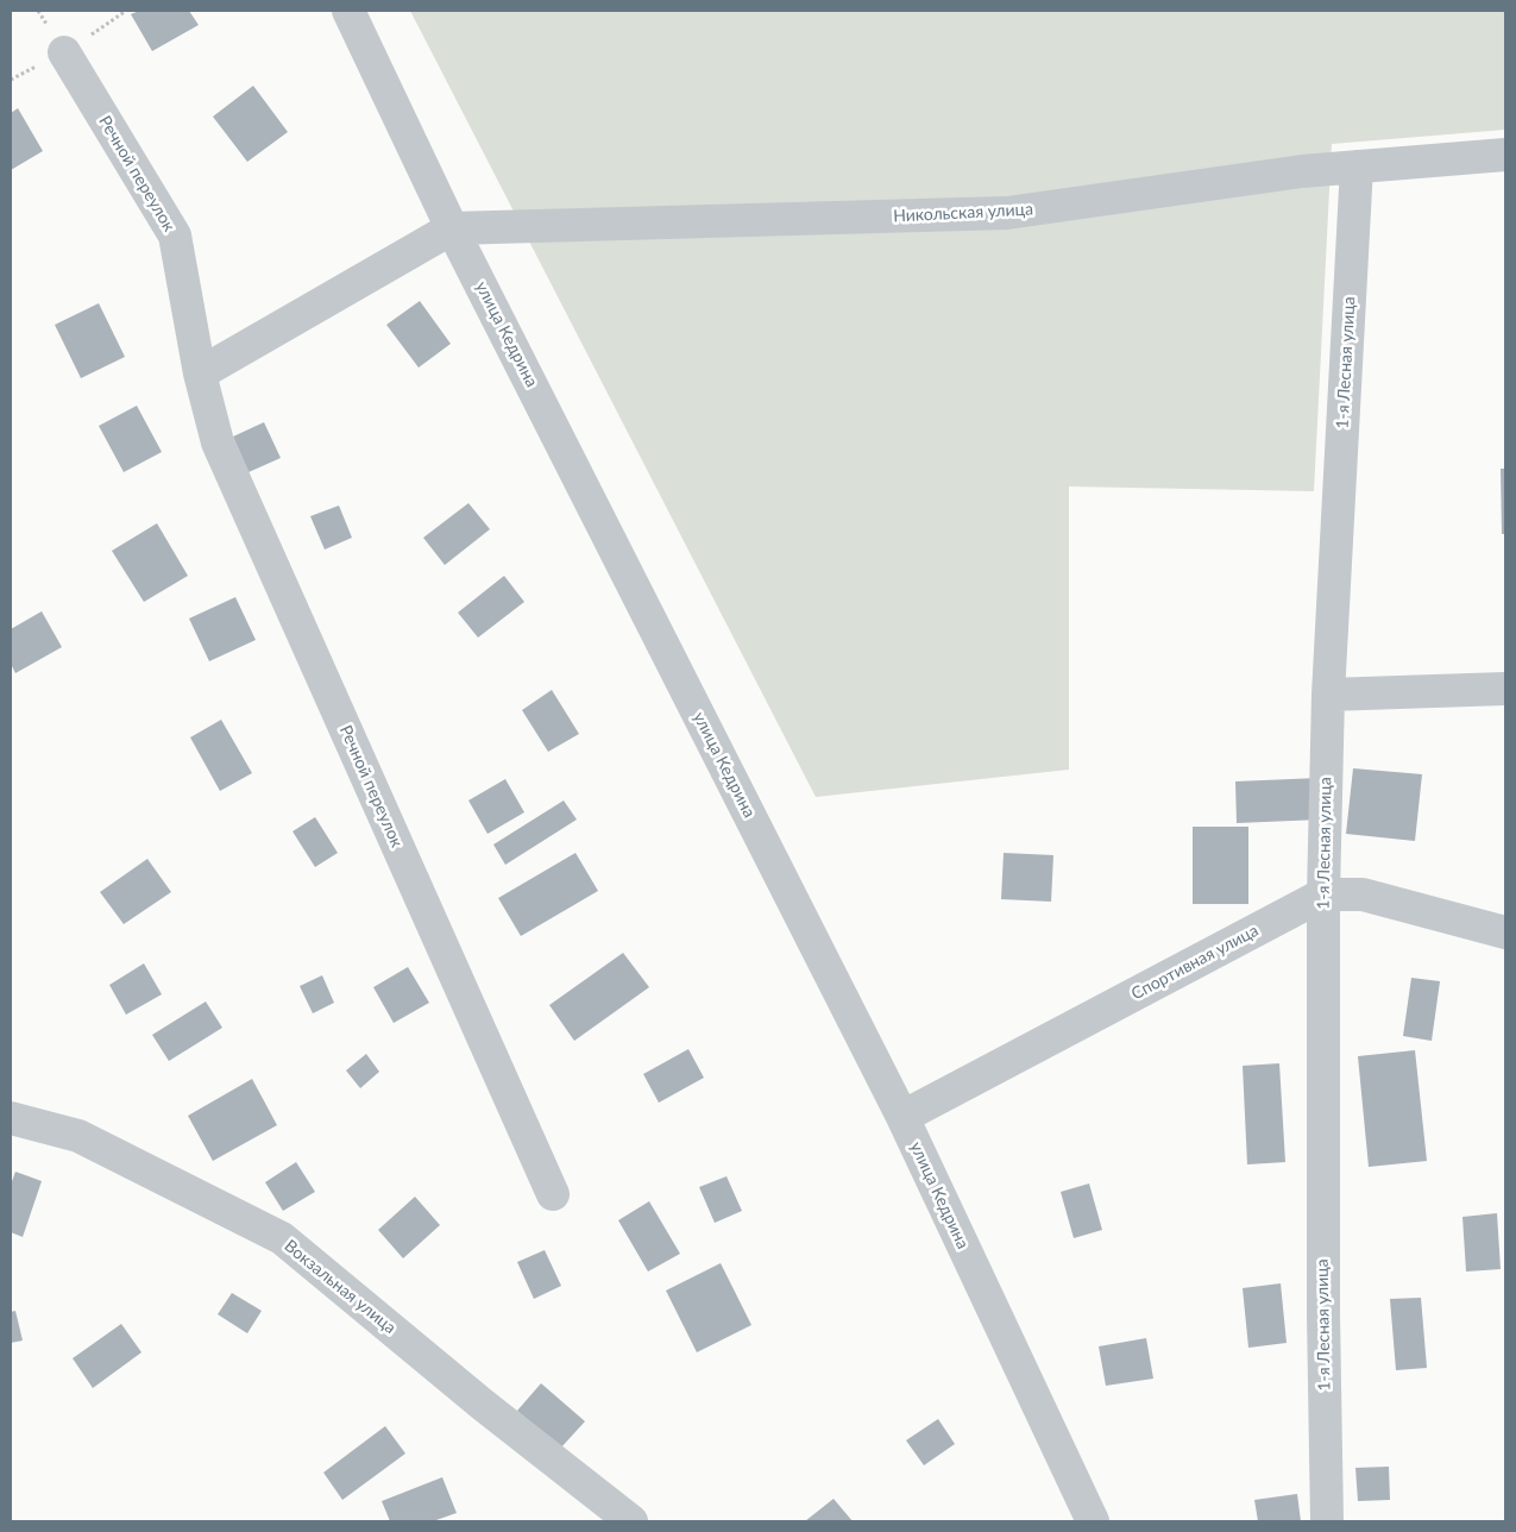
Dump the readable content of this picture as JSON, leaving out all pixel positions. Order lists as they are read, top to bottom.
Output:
{
  "streets": {
    "street": [
      "Речной переулок",
      "Никольская улица",
      "улица Кедрина",
      "1-я Лесная улица",
      "Спортивная улица",
      "Вокзальная улица"
    ]
  },
  "crossings": [
    ["Никольская улица", "улица Кедрина"],
    ["Никольская улица", "1-я Лесная улица"],
    ["улица Кедрина", "Спортивная улица"],
    ["1-я Лесная улица", "Спортивная улица"]
  ]
}
